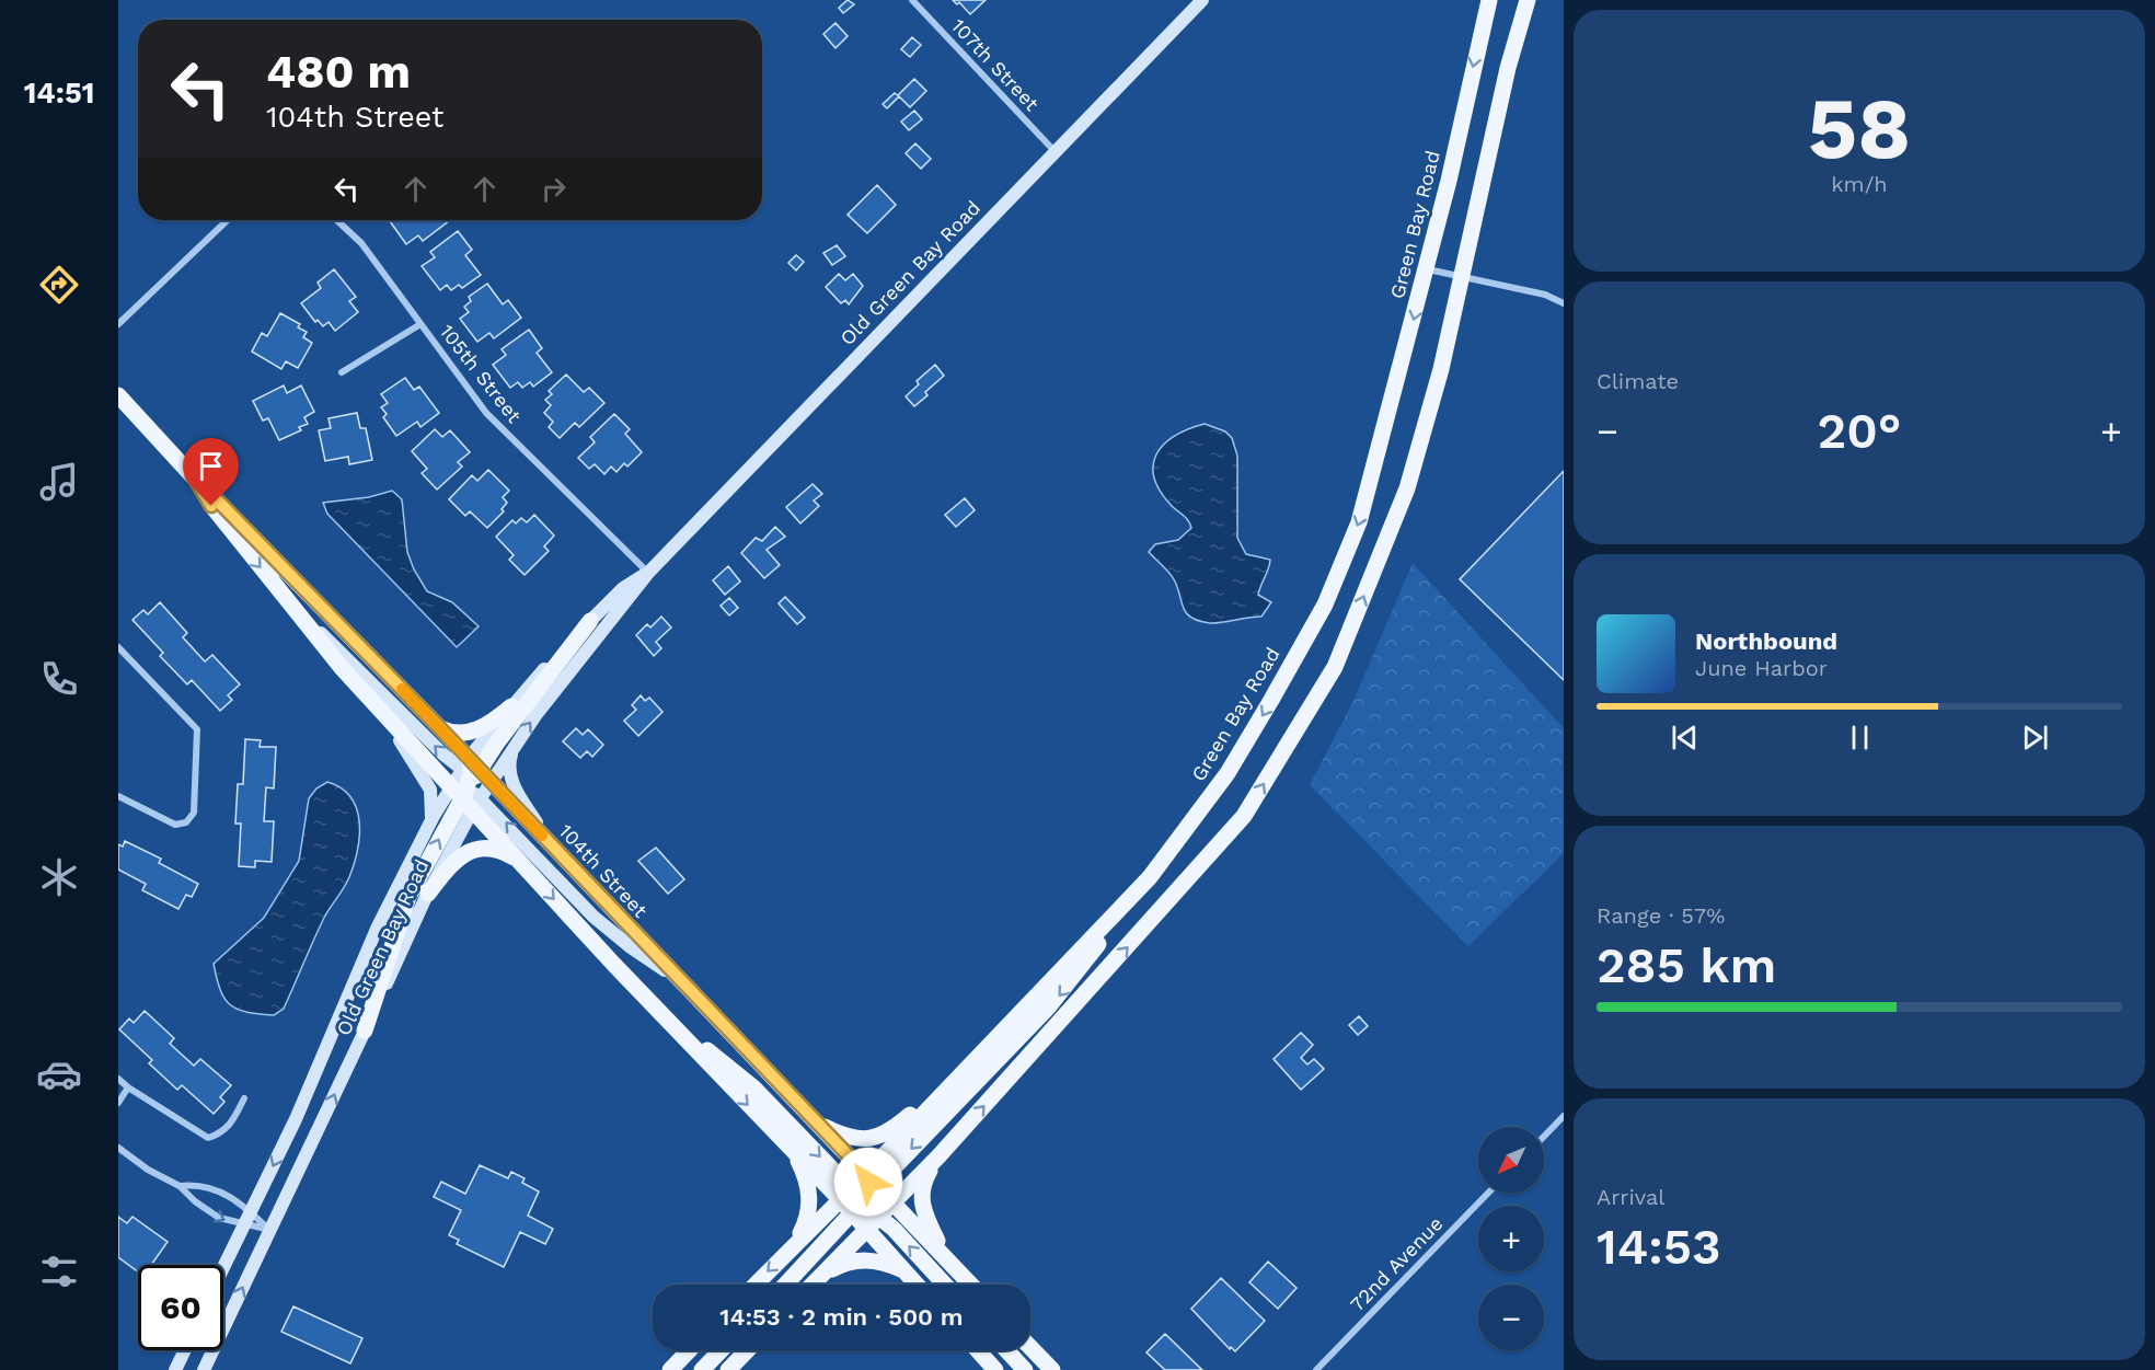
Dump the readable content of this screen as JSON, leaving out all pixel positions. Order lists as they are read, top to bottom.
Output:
{
  "streets": {
    "main road": ["Green Bay Road", "104th Street"],
    "street": [
      "107th Street",
      "Old Green Bay Road",
      "105th Street",
      "72nd Avenue"
    ]
  },
  "crossings": [
    ["107th Street", "Old Green Bay Road"],
    ["Green Bay Road", "104th Street"],
    ["Old Green Bay Road", "105th Street"],
    ["Old Green Bay Road", "104th Street"]
  ],
  "north": "bottom left",
  "page": {
    "tabs": "14:51",
    "tile": [
      ["58", "km/h"],
      "Climate",
      ["Range · 57%", "285 km"],
      ["Arrival", "14:53"]
    ],
    "turn": ["480 m", "104th Street"],
    "heat": ["−", "20°", "+"],
    "song": ["Northbound", "June Harbor"],
    "map_buttons": ["+", "−"],
    "limit": "60",
    "trip": "14:53 · 2 min · 500 m"
  }
}
